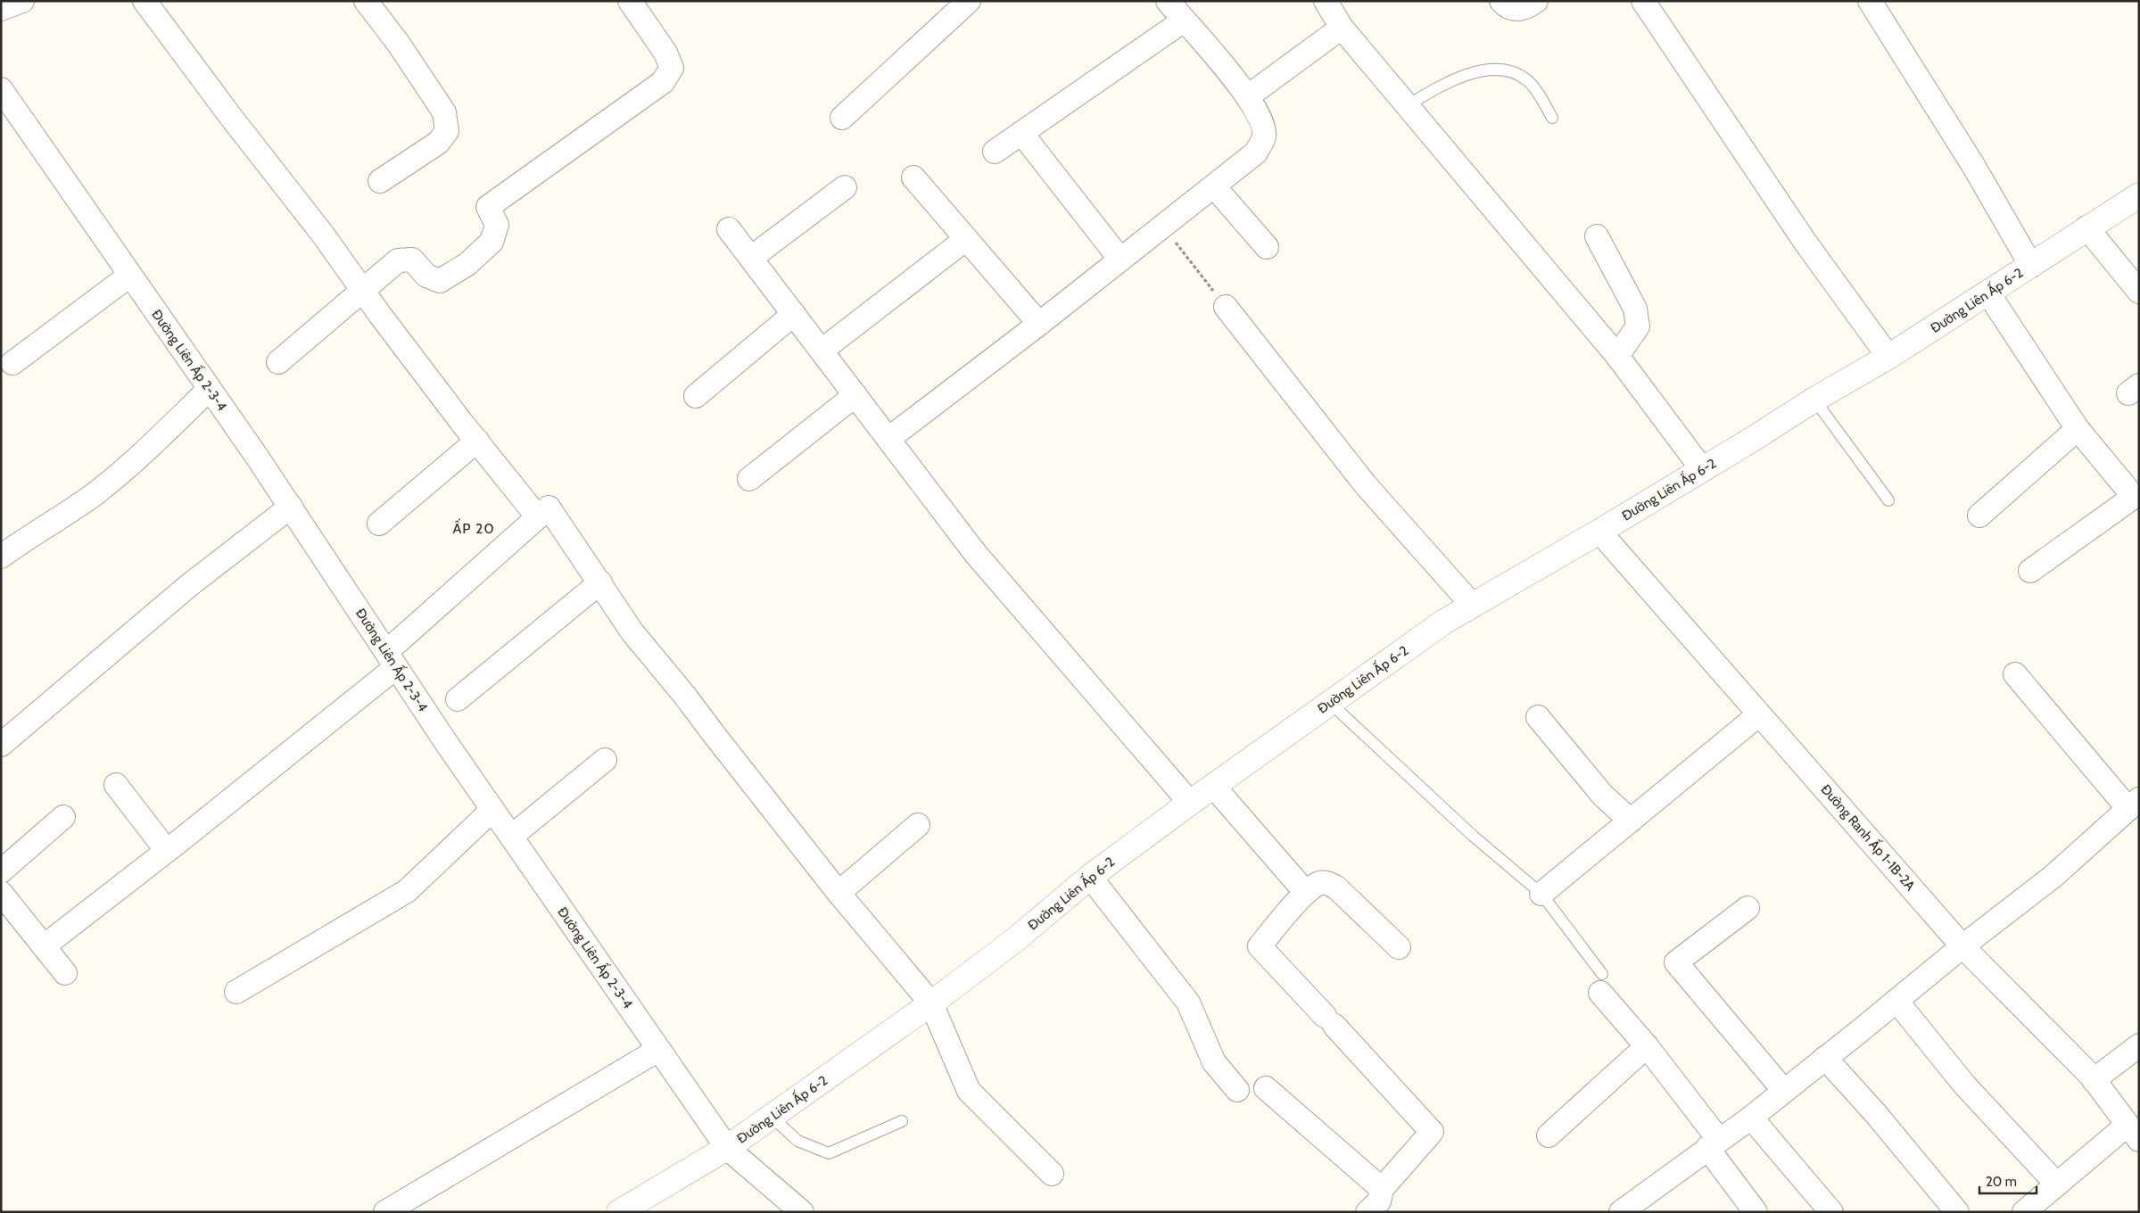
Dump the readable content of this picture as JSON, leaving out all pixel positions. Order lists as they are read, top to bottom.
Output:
{
  "streets": {
    "street": ["Đường Liên Ấp 6-2", "Đường Liên Ấp 2-3-4", "Đường Ranh Ấp 1-1B-2A"]
  },
  "crossings": [
    ["Đường Liên Ấp 6-2", "Đường Liên Ấp 2-3-4"],
    ["Đường Liên Ấp 6-2", "Đường Ranh Ấp 1-1B-2A"]
  ],
  "districts": ["ẤP 20"],
  "scale_bar": "20 m"
}
